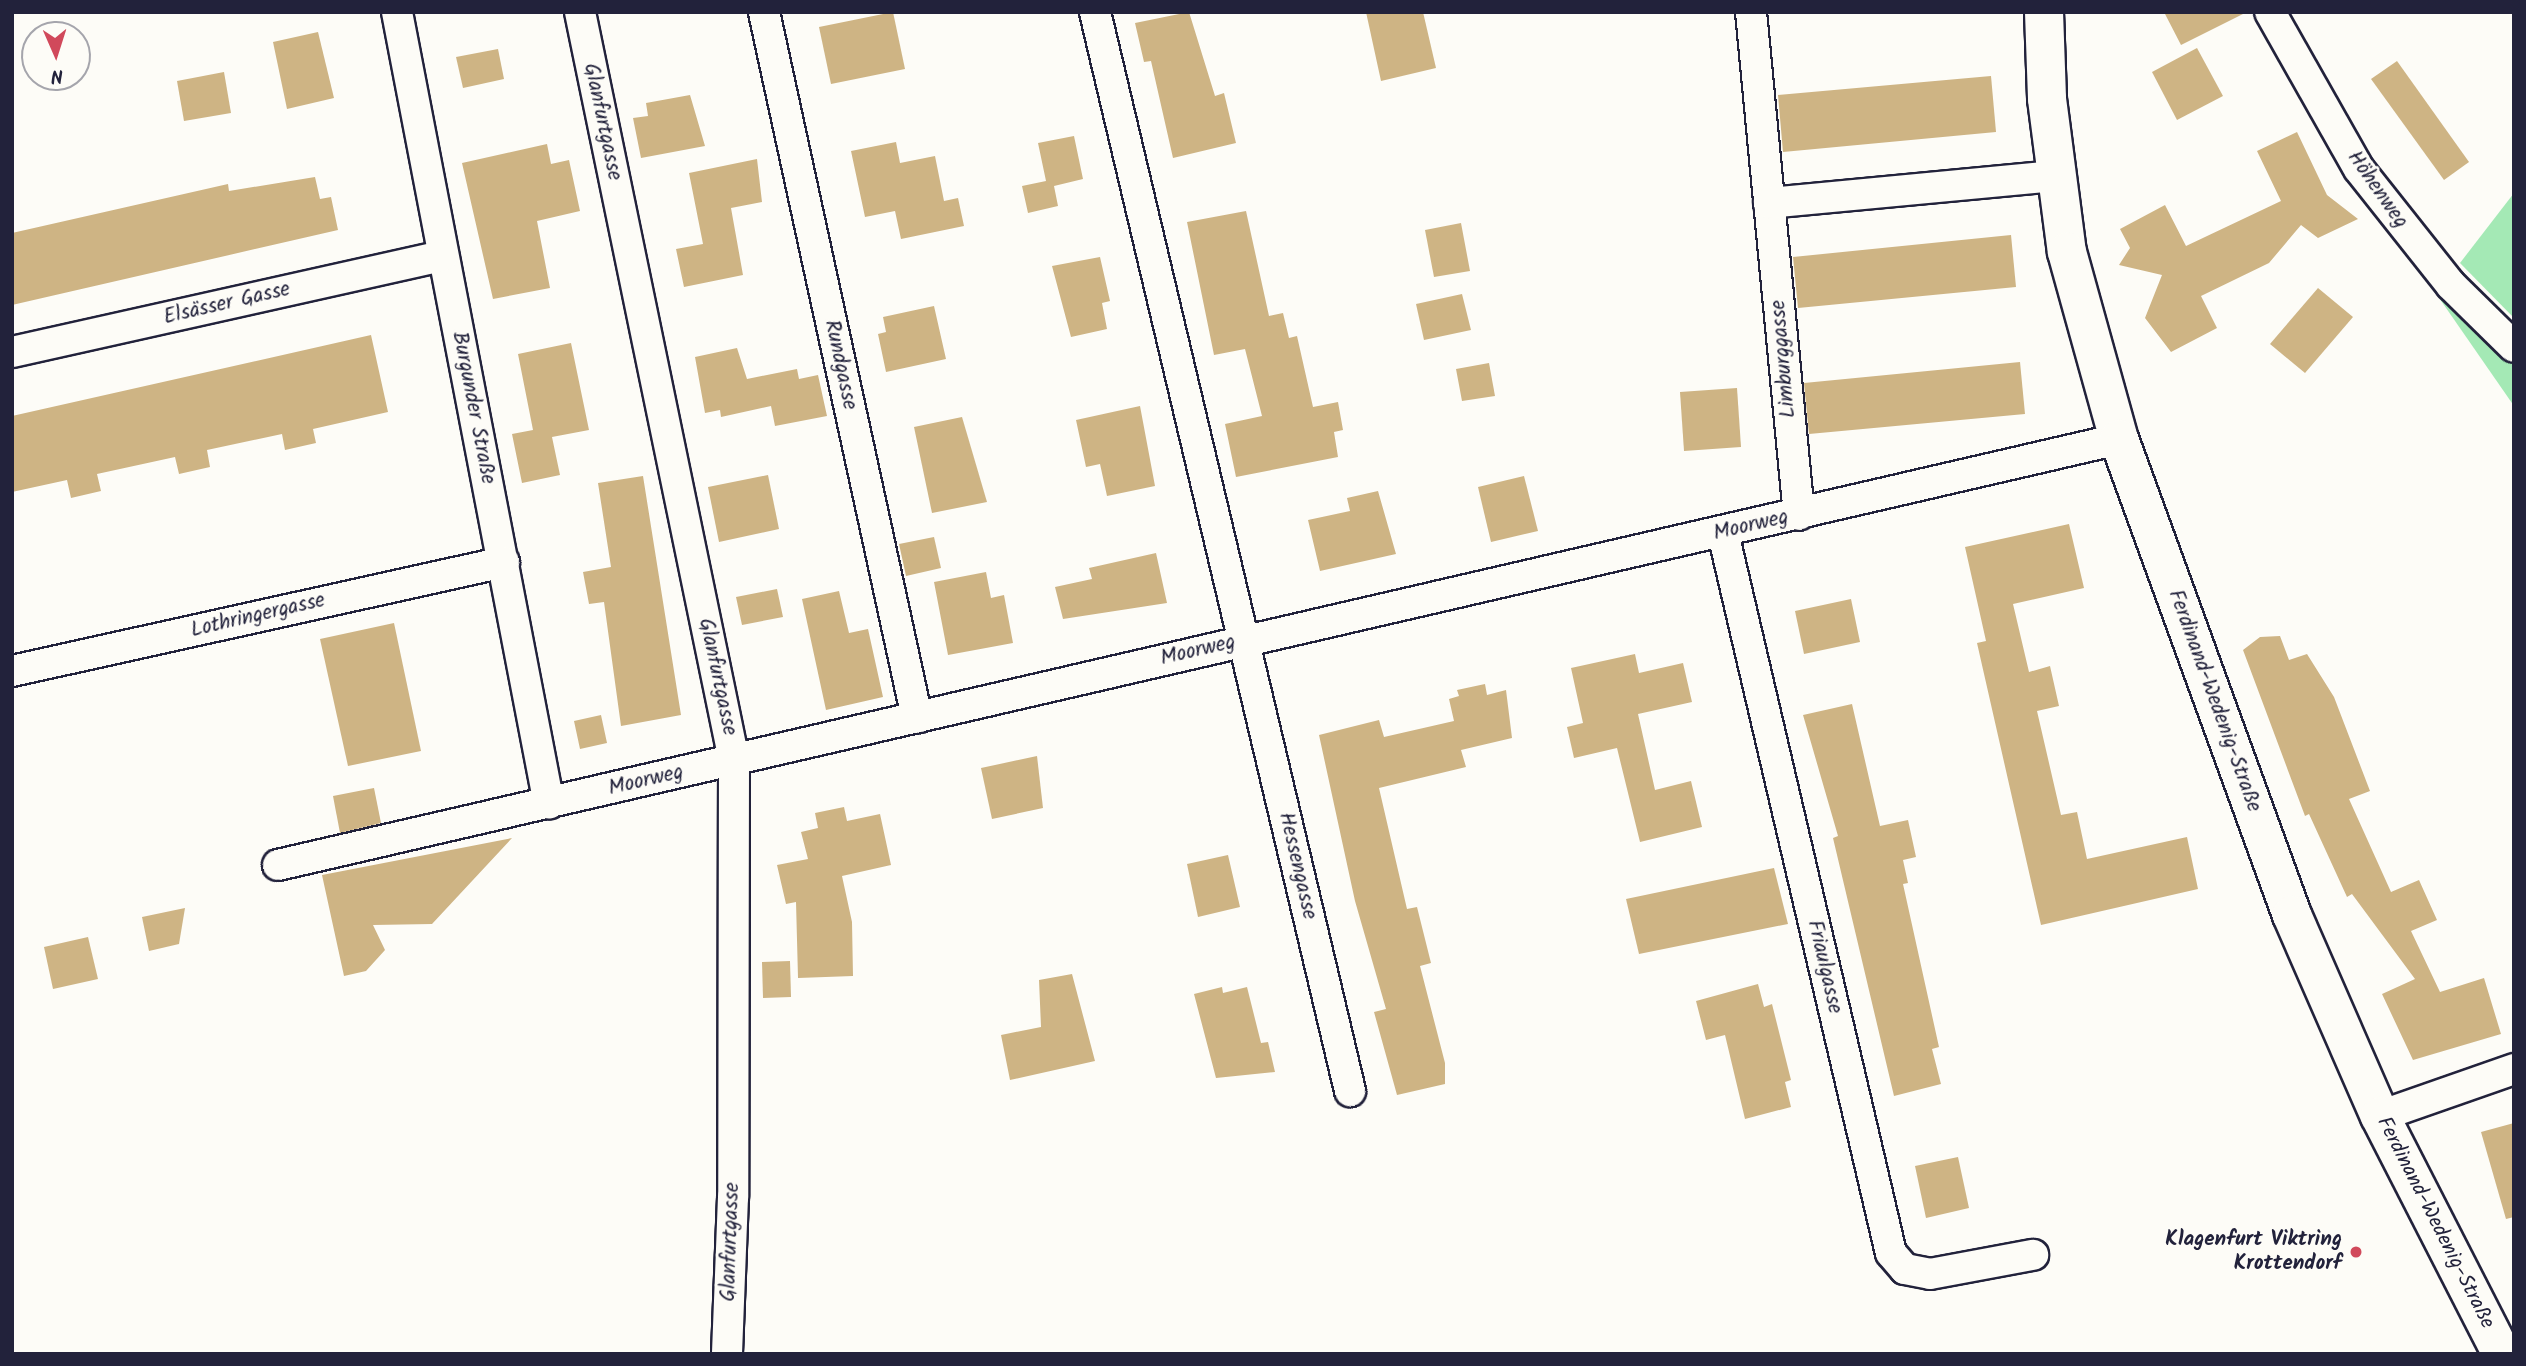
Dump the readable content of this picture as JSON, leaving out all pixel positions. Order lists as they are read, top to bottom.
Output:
{
  "streets": {
    "street": [
      "Glanfurtgasse",
      "Höhenweg",
      "Elsässer Gasse",
      "Limburggasse",
      "Rundgasse",
      "Burgunder Straße",
      "Moorweg",
      "Lothringergasse",
      "Ferdinand-Wedenig-Straße",
      "Hessengasse",
      "Friaulgasse"
    ]
  },
  "crossings": [
    ["Glanfurtgasse", "Moorweg"],
    ["Elsässer Gasse", "Burgunder Straße"],
    ["Limburggasse", "Moorweg"],
    ["Rundgasse", "Moorweg"],
    ["Burgunder Straße", "Moorweg"],
    ["Burgunder Straße", "Lothringergasse"],
    ["Moorweg", "Ferdinand-Wedenig-Straße"],
    ["Moorweg", "Hessengasse"],
    ["Moorweg", "Friaulgasse"]
  ],
  "places": ["Klagenfurt Viktring Krottendorf"],
  "north": "bottom"
}
